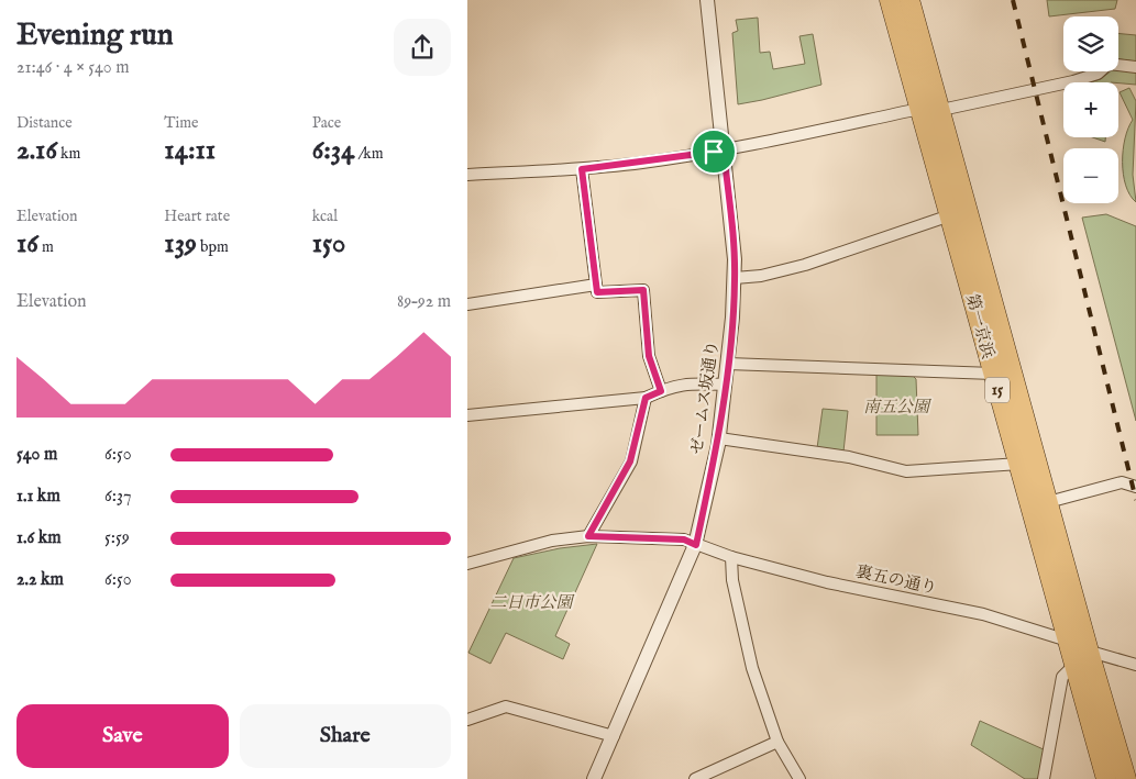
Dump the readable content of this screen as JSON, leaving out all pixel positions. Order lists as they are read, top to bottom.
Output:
{
  "streets": {
    "highway": ["第一京浜", "15"],
    "street": ["ゼームス坂通り", "裏五の通り"]
  },
  "crossings": [
    ["第一京浜", "裏五の通り"],
    ["ゼームス坂通り", "裏五の通り"]
  ],
  "parks": ["南五公園", "二日市公園"],
  "page": {
    "heading": ["Evening run", "21:46 · 4 × 540 m"],
    "map_buttons": ["+", "−"],
    "stats": [
      ["Distance", "2.16 km"],
      ["Time", "14:11"],
      ["Pace", "6:34 /km"],
      ["Elevation", "16 m"],
      ["Heart rate", "139 bpm"],
      ["kcal", "150"]
    ],
    "chart": ["Elevation", "89–92 m"],
    "list": [
      {
        "name": "540 m",
        "note": "6:50"
      },
      {
        "name": "1.1 km",
        "note": "6:37"
      },
      {
        "name": "1.6 km",
        "note": "5:59"
      },
      {
        "name": "2.2 km",
        "note": "6:50"
      }
    ],
    "buttons": ["Save", "Share"]
  }
}
